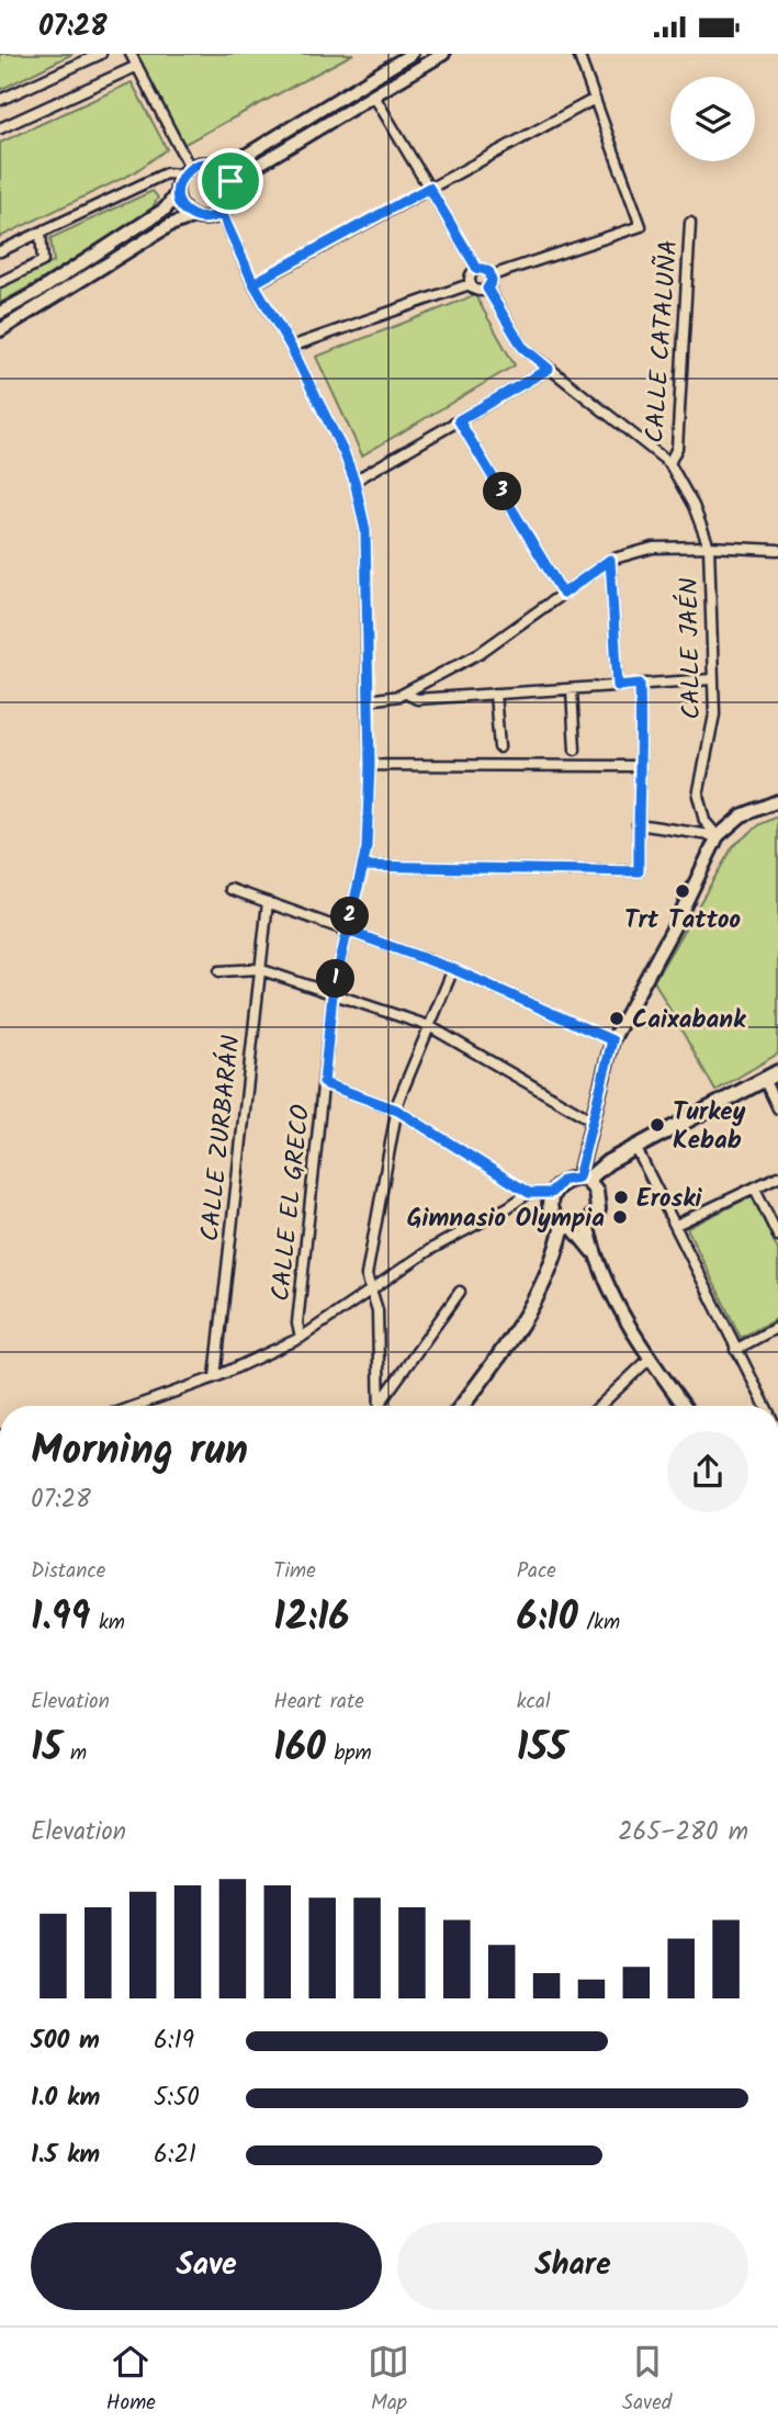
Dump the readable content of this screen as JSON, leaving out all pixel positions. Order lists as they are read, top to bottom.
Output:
{
  "streets": {
    "street": [
      "CALLE CATALUÑA",
      "CALLE JAÉN",
      "CALLE ZURBARÁN",
      "CALLE EL GRECO"
    ]
  },
  "crossings": [
    ["CALLE CATALUÑA", "CALLE JAÉN"]
  ],
  "places": [
    "Trt Tattoo",
    "Caixabank",
    "Turkey Kebab",
    "Eroski",
    "Gimnasio Olympia"
  ],
  "page": {
    "status": "07:28",
    "pins": ["3", "2", "1"],
    "heading": ["Morning run", "07:28"],
    "stats": [
      ["Distance", "1.99 km"],
      ["Time", "12:16"],
      ["Pace", "6:10 /km"],
      ["Elevation", "15 m"],
      ["Heart rate", "160 bpm"],
      ["kcal", "155"]
    ],
    "chart": ["Elevation", "265–280 m"],
    "list": [
      {
        "name": "500 m",
        "note": "6:19"
      },
      {
        "name": "1.0 km",
        "note": "5:50"
      },
      {
        "name": "1.5 km",
        "note": "6:21"
      }
    ],
    "buttons": ["Save", "Share"],
    "tabs": ["Home", "Map", "Saved"]
  }
}
